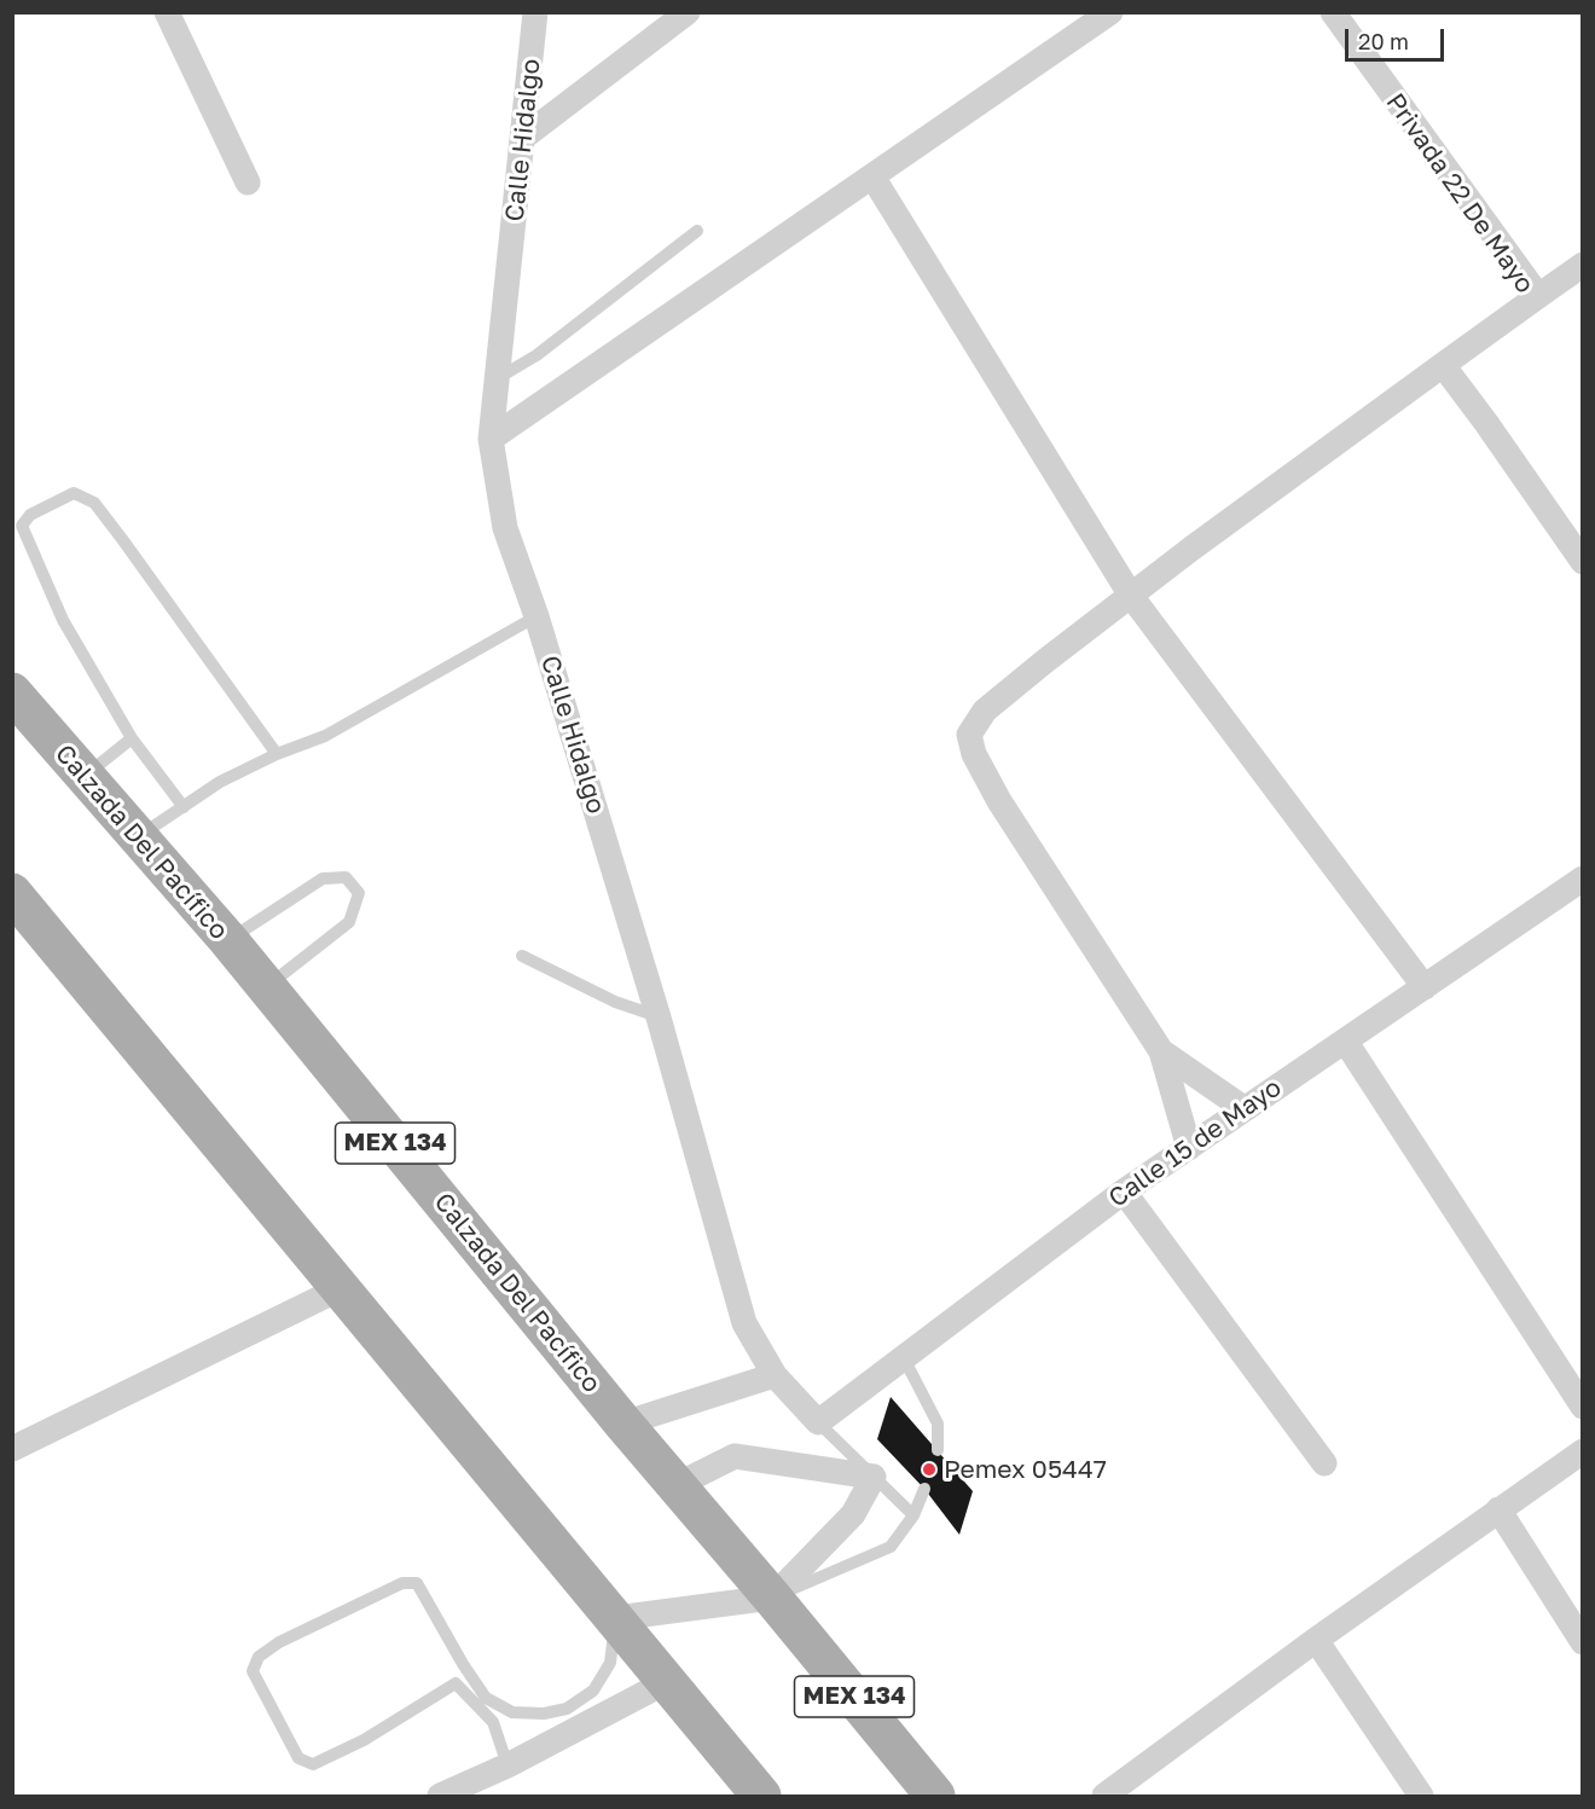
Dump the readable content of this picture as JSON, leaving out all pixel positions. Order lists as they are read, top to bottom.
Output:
{
  "streets": {
    "main road": ["Calzada Del Pacífico", "MEX 134"],
    "street": ["Calle Hidalgo", "Privada 22 De Mayo", "Calle 15 de Mayo"]
  },
  "crossings": [
    ["Calle Hidalgo", "Calle 15 de Mayo"]
  ],
  "places": ["Pemex 05447"],
  "scale_bar": "20 m"
}
